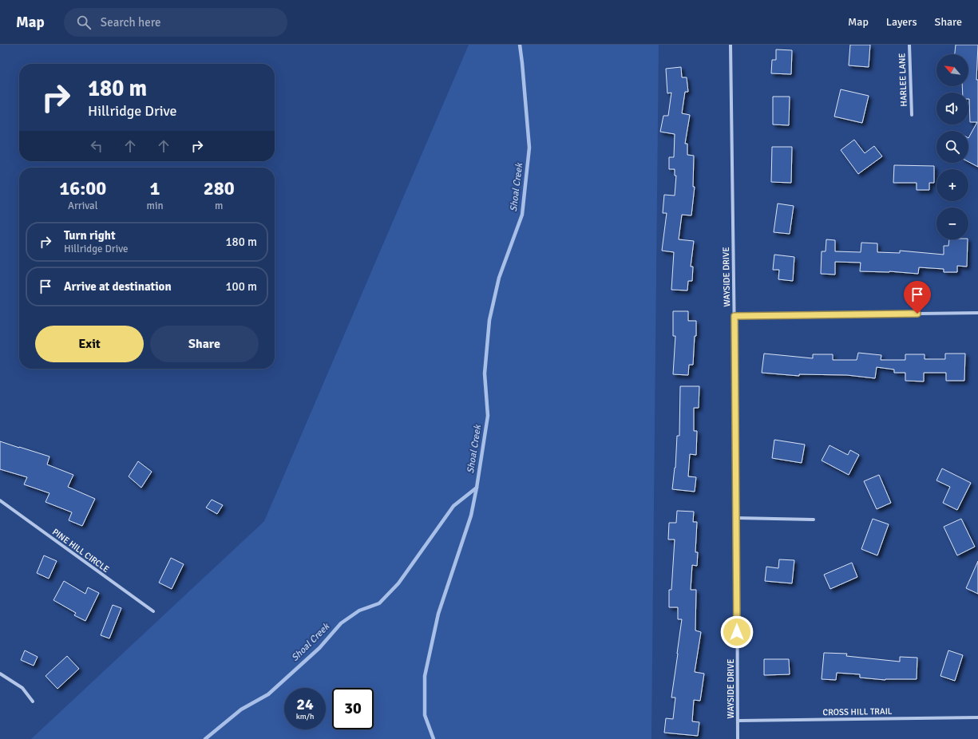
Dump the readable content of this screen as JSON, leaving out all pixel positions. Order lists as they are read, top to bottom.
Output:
{
  "streets": {
    "street": [
      "HARLEE LANE",
      "WAYSIDE DRIVE",
      "PINE HILL CIRCLE",
      "CROSS HILL TRAIL"
    ]
  },
  "crossings": [
    ["WAYSIDE DRIVE", "CROSS HILL TRAIL"]
  ],
  "water": ["Shoal Creek"],
  "north": "top left",
  "page": {
    "header": "Map",
    "search": "Search here",
    "nav": ["Map", "Layers", "Share"],
    "map_buttons": ["+", "−"],
    "turn": ["180 m", "Hillridge Drive"],
    "eta": [
      "16:00",
      "Arrival",
      "1",
      "min",
      "280",
      "m"
    ],
    "list": [
      {
        "name": "Turn right",
        "note": "Hillridge Drive",
        "value": "180 m"
      },
      {
        "name": "Arrive at destination",
        "value": "100 m"
      }
    ],
    "buttons": ["Exit", "Share"],
    "speed": "24 km/h",
    "limit": "30"
  }
}
